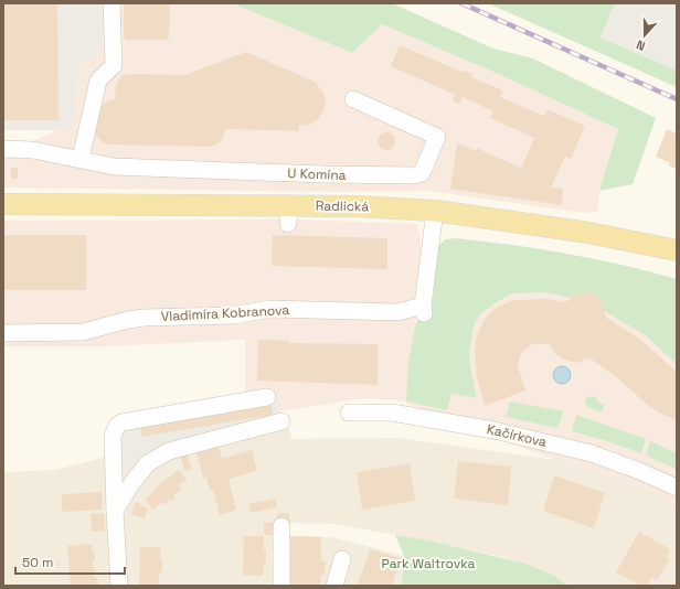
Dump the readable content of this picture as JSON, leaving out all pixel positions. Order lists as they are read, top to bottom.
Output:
{
  "streets": {
    "main road": ["Radlická"],
    "street": ["U Komína", "Vladimíra Kobranova", "Kačírkova"]
  },
  "crossings": [
    ["Radlická", "Vladimíra Kobranova"]
  ],
  "parks": ["Park Waltrovka"],
  "scale_bar": "50 m",
  "north": "bottom"
}
